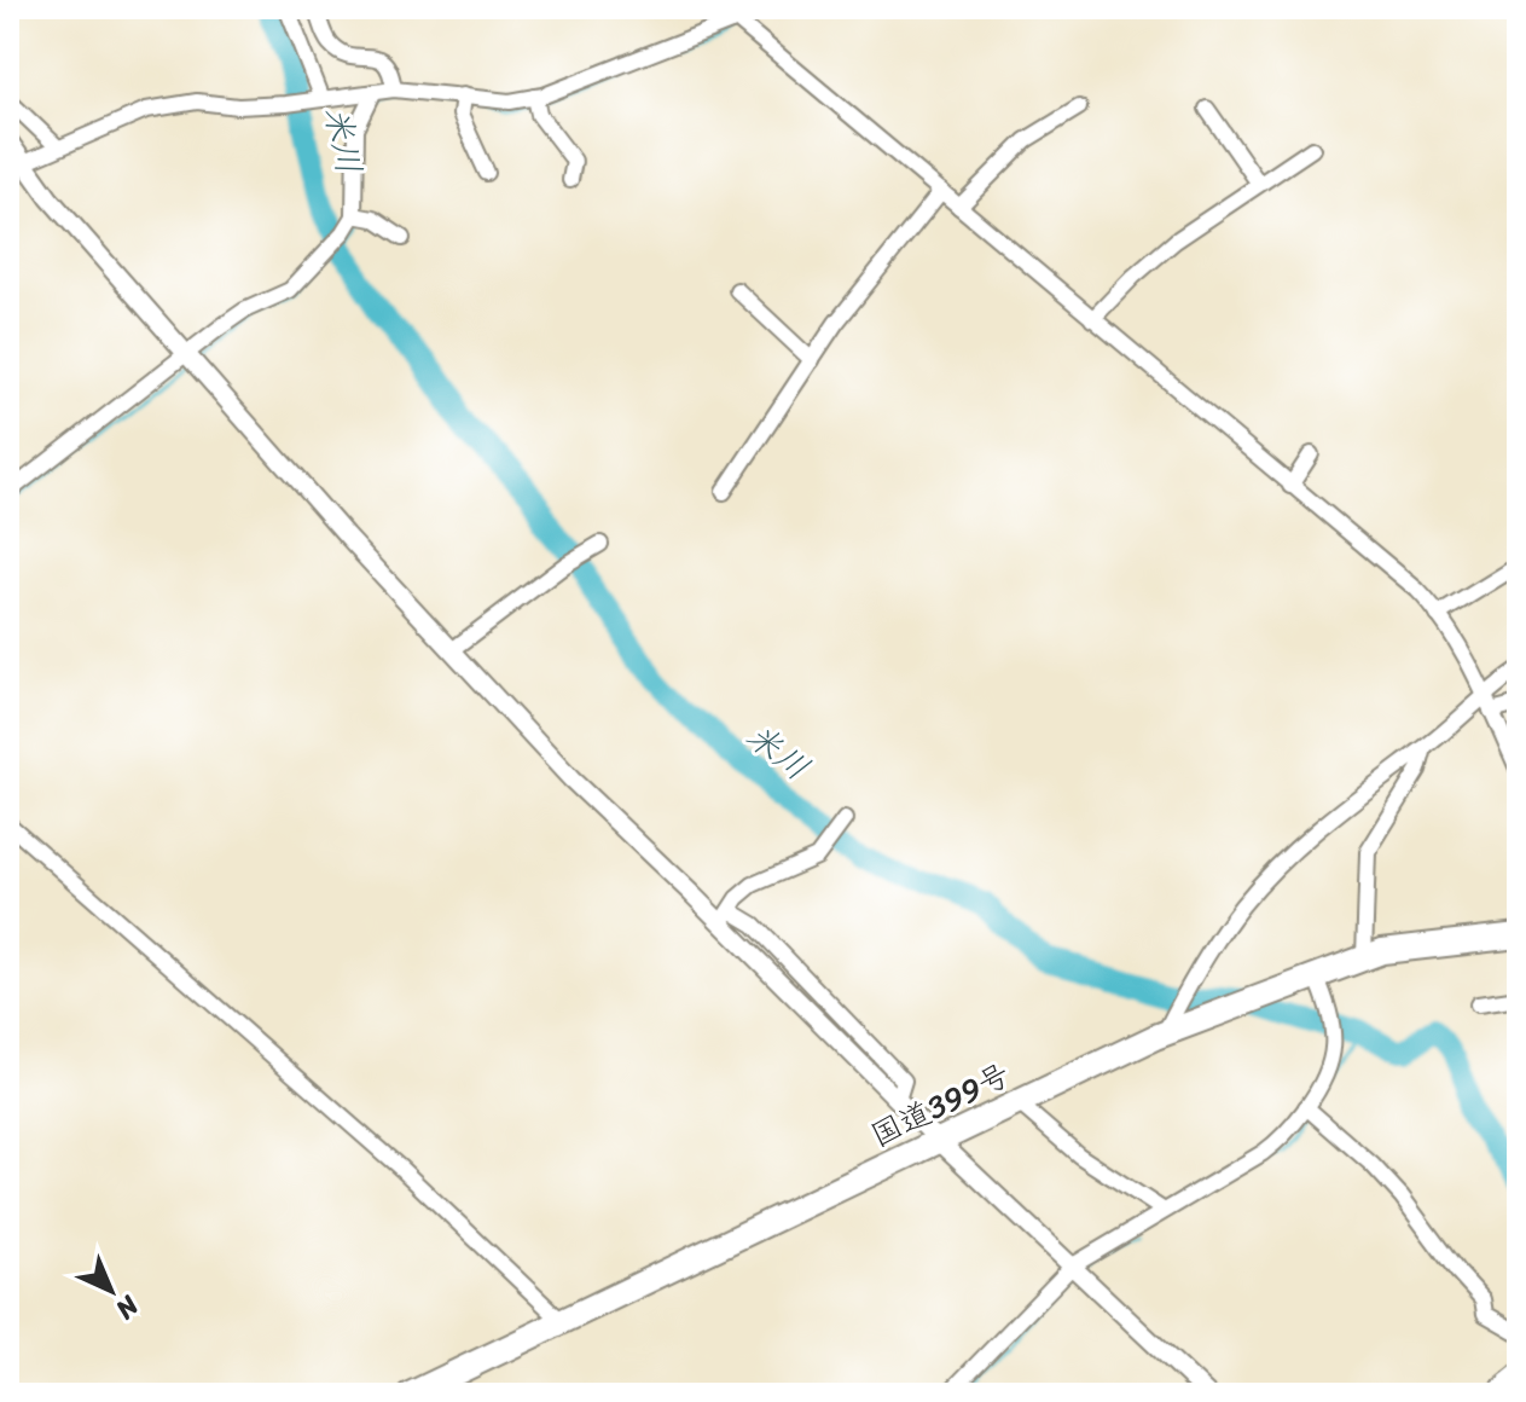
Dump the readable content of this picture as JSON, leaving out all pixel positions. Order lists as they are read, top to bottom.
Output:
{
  "streets": {
    "highway": ["国道399号"]
  },
  "water": ["米川"],
  "north": "bottom right"
}
